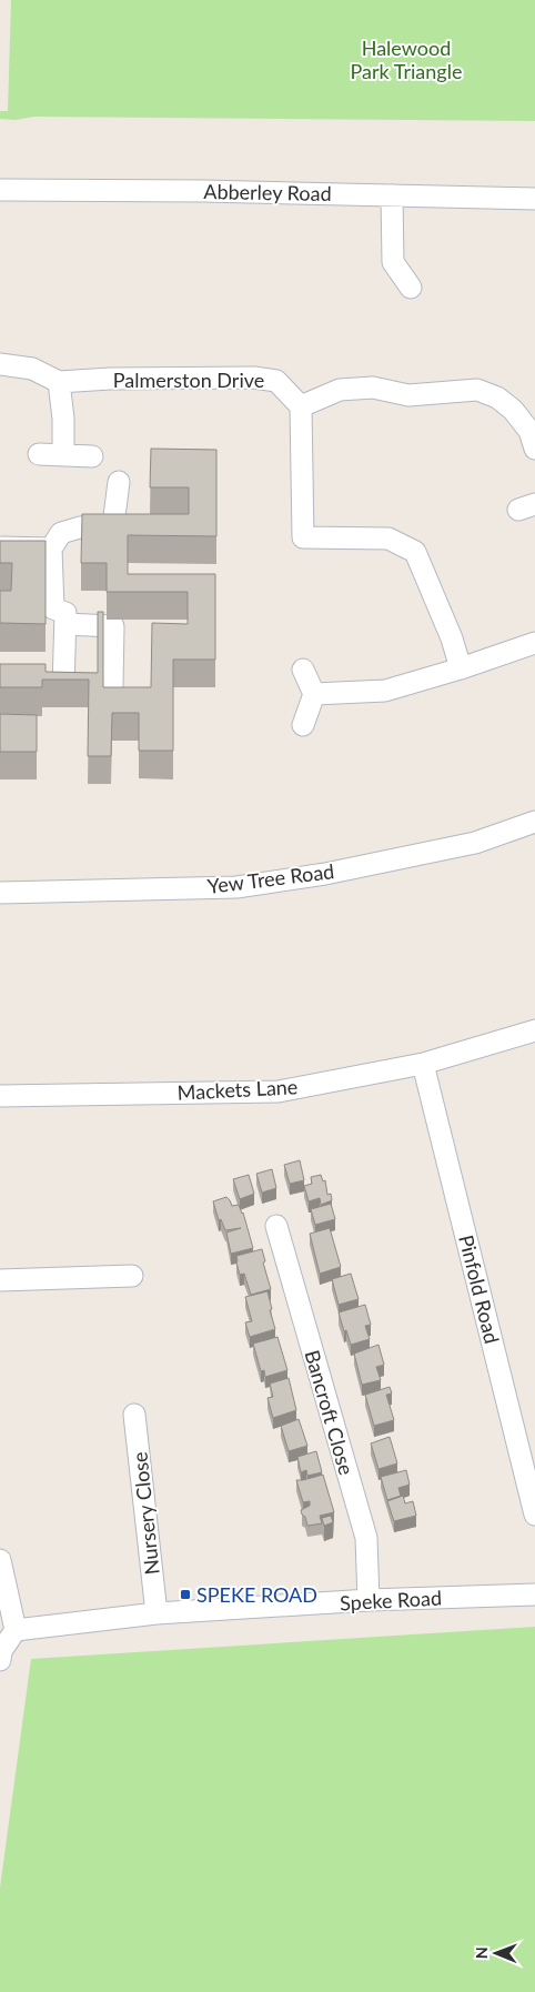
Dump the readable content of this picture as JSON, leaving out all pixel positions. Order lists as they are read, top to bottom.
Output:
{
  "streets": {
    "street": [
      "Abberley Road",
      "Palmerston Drive",
      "Yew Tree Road",
      "Mackets Lane",
      "Pinfold Road",
      "Bancroft Close",
      "Nursery Close",
      "Speke Road"
    ]
  },
  "crossings": [
    ["Mackets Lane", "Pinfold Road"],
    ["Bancroft Close", "Speke Road"],
    ["Nursery Close", "Speke Road"]
  ],
  "parks": ["Halewood Park Triangle"],
  "places": {
    "transit": ["SPEKE ROAD"]
  },
  "north": "left"
}
